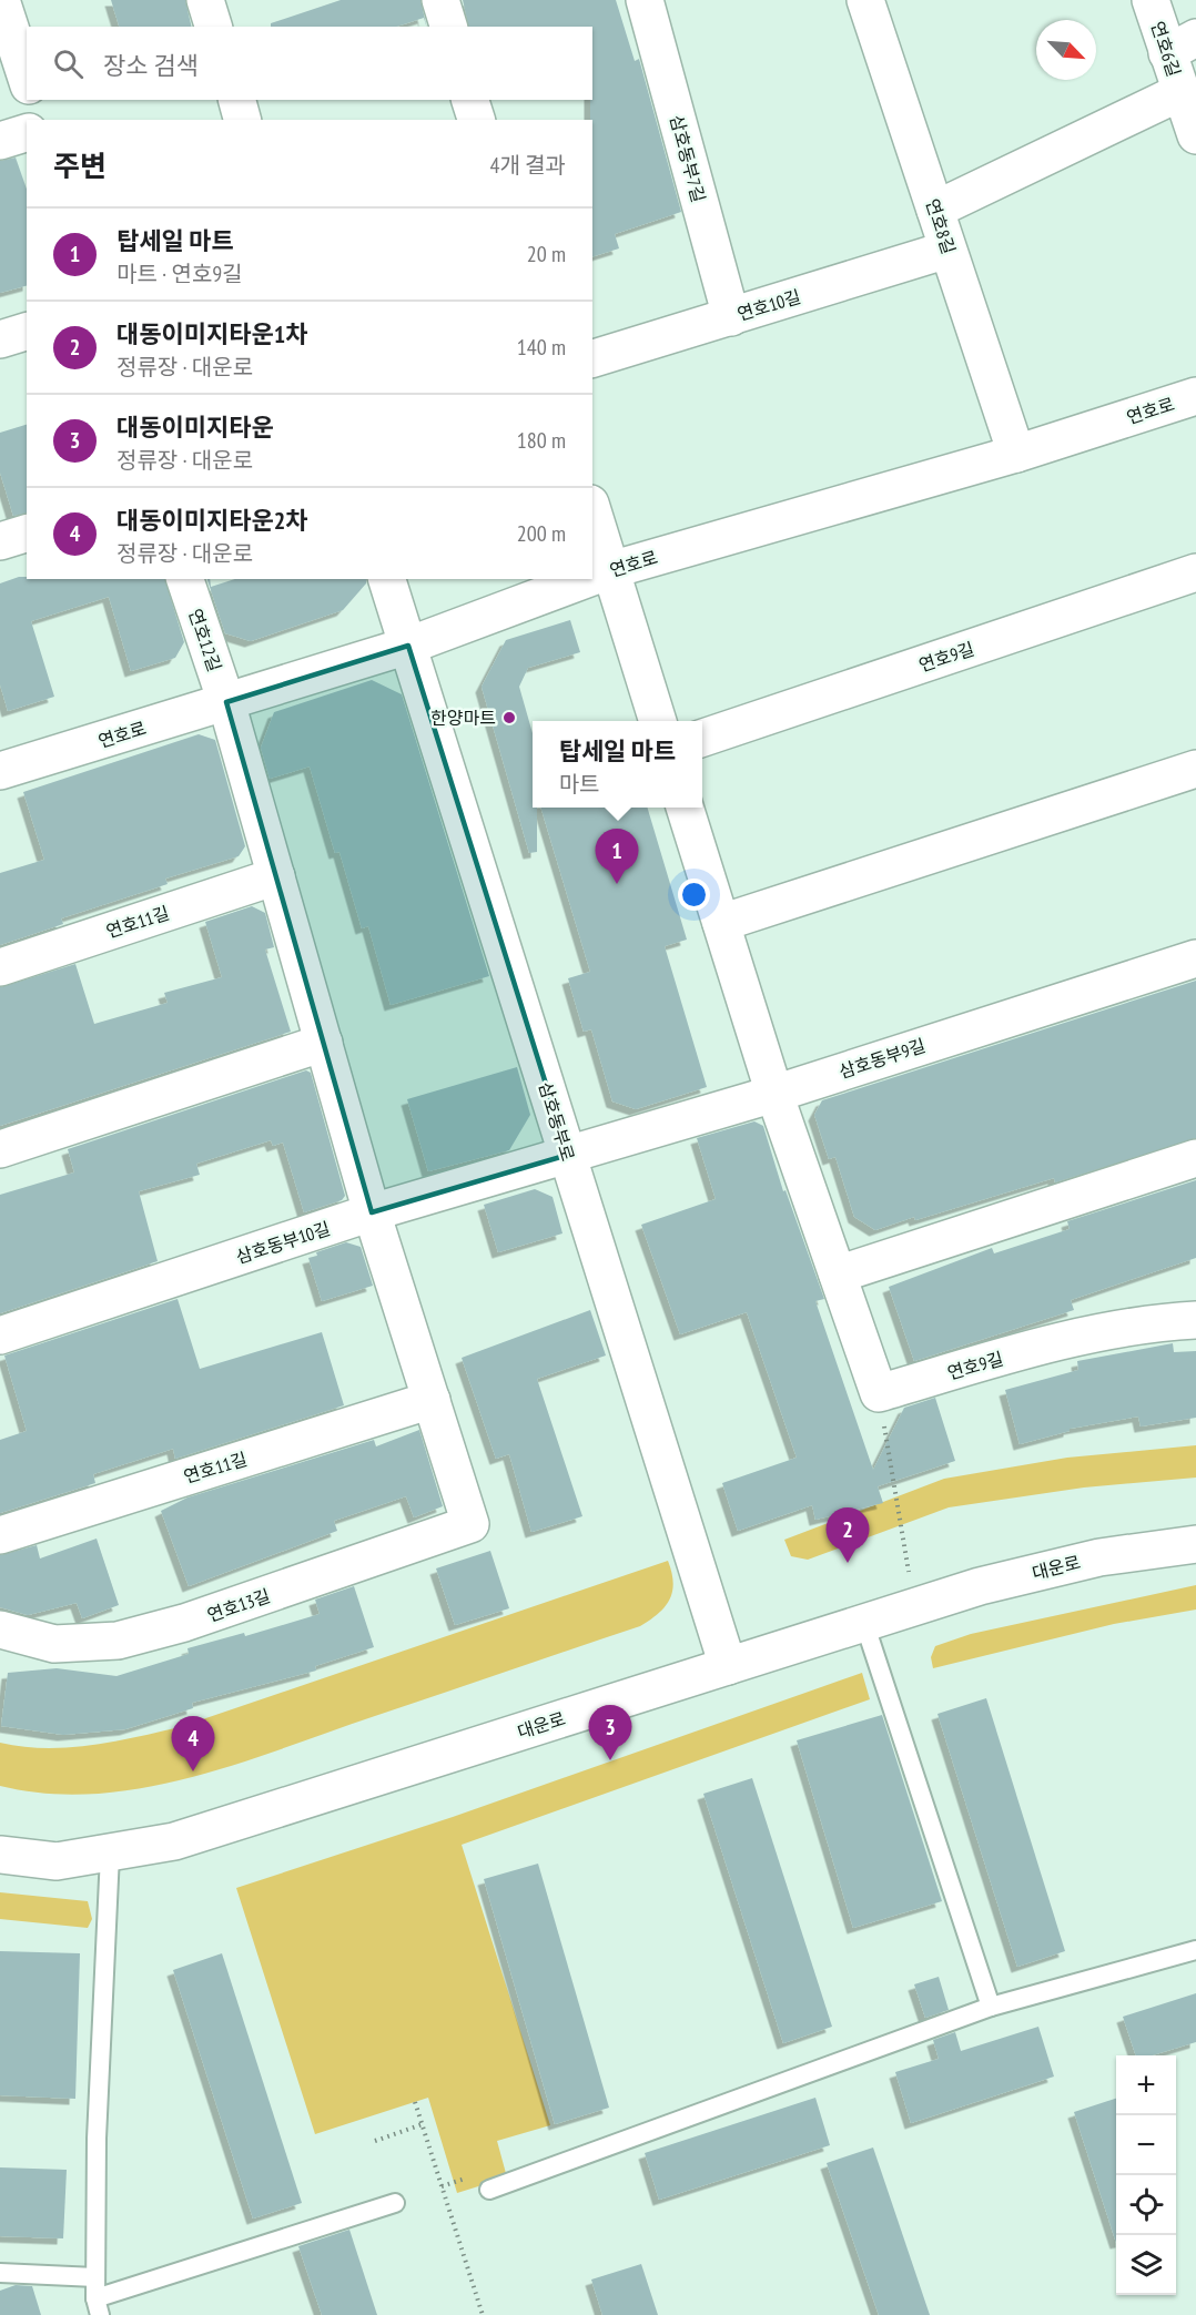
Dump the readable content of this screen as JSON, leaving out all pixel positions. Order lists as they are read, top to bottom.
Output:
{
  "streets": {
    "street": [
      "연호6길",
      "삼호동부7길",
      "연호8길",
      "연호10길",
      "연호로",
      "연호12길",
      "연호9길",
      "연호11길",
      "삼호동부9길",
      "삼호동부로",
      "삼호동부10길",
      "대운로",
      "연호13길"
    ]
  },
  "crossings": [
    ["삼호동부7길", "연호10길"],
    ["연호8길", "연호10길"],
    ["연호8길", "연호로"],
    ["연호로", "연호12길"],
    ["연호로", "삼호동부로"],
    ["연호11길", "연호13길"],
    ["삼호동부9길", "삼호동부로"],
    ["삼호동부9길", "삼호동부10길"],
    ["삼호동부로", "삼호동부10길"],
    ["삼호동부로", "대운로"]
  ],
  "places": ["한양마트"],
  "north": "bottom right",
  "page": {
    "search": "장소 검색",
    "heading": ["주변", "4개 결과"],
    "list": [
      {
        "mark": "1",
        "name": "탑세일 마트",
        "note": "마트 · 연호9길",
        "value": "20 m"
      },
      {
        "mark": "2",
        "name": "대동이미지타운1차",
        "note": "정류장 · 대운로",
        "value": "140 m"
      },
      {
        "mark": "3",
        "name": "대동이미지타운",
        "note": "정류장 · 대운로",
        "value": "180 m"
      },
      {
        "mark": "4",
        "name": "대동이미지타운2차",
        "note": "정류장 · 대운로",
        "value": "200 m"
      }
    ],
    "popup": ["탑세일 마트", "마트"],
    "pins": [
      "1",
      "2",
      "3",
      "4"
    ],
    "map_buttons": ["+", "−"]
  }
}
